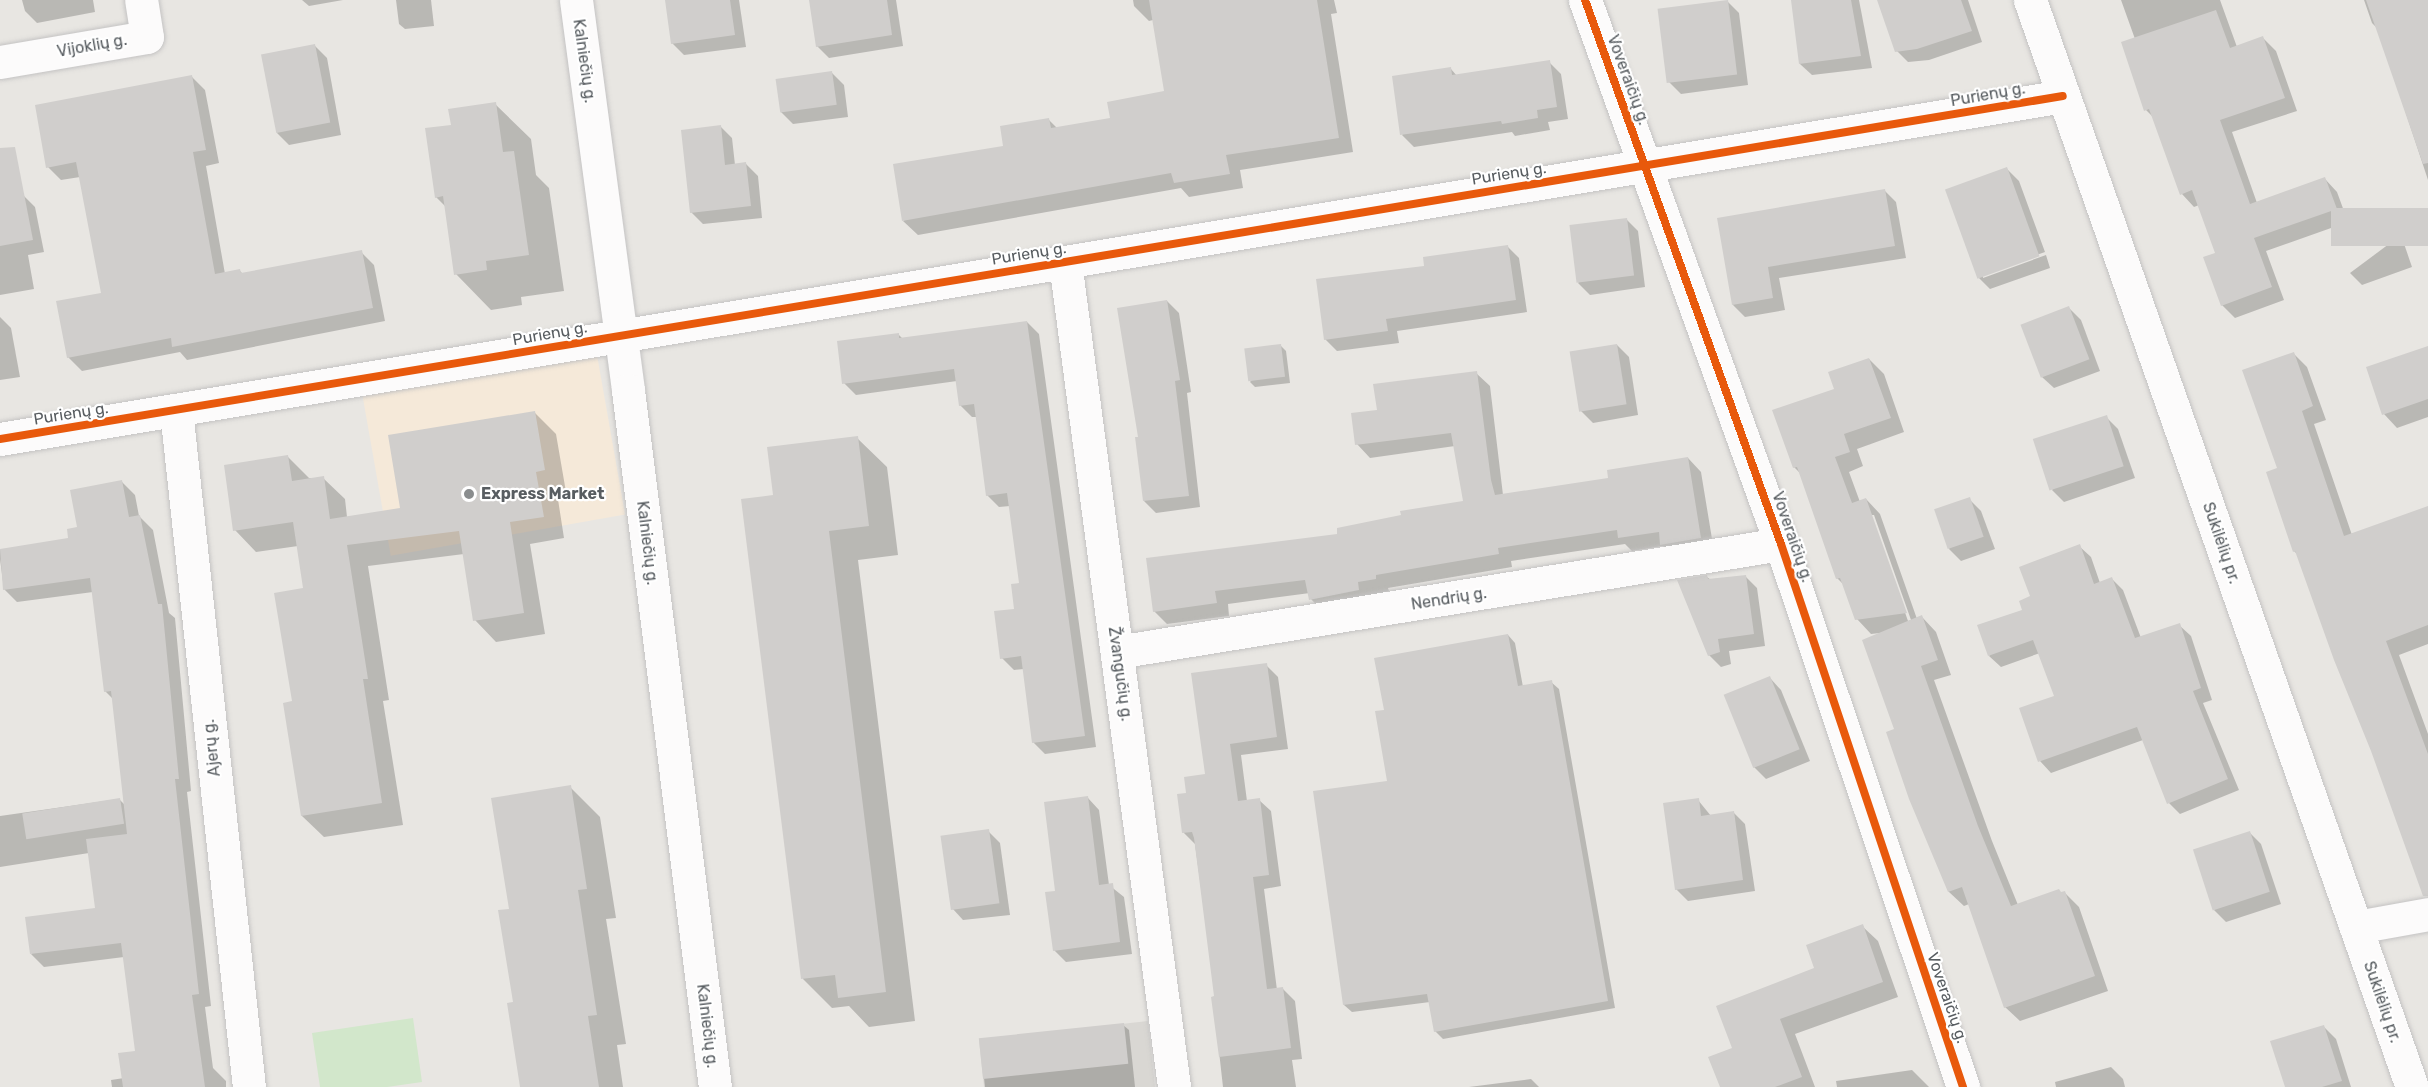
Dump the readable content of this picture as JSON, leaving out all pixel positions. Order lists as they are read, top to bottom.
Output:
{
  "streets": {
    "street": [
      "Vijoklių g.",
      "Kalniečių g.",
      "Voveraičių g.",
      "Purienų g.",
      "Sukilėlių pr.",
      "Nendrių g.",
      "Žvangučių g.",
      "Ajerų g."
    ]
  },
  "crossings": [
    ["Kalniečių g.", "Purienų g."],
    ["Voveraičių g.", "Purienų g."],
    ["Voveraičių g.", "Nendrių g."],
    ["Purienų g.", "Sukilėlių pr."],
    ["Purienų g.", "Žvangučių g."],
    ["Purienų g.", "Ajerų g."],
    ["Nendrių g.", "Žvangučių g."]
  ],
  "places": ["Express Market"]
}
